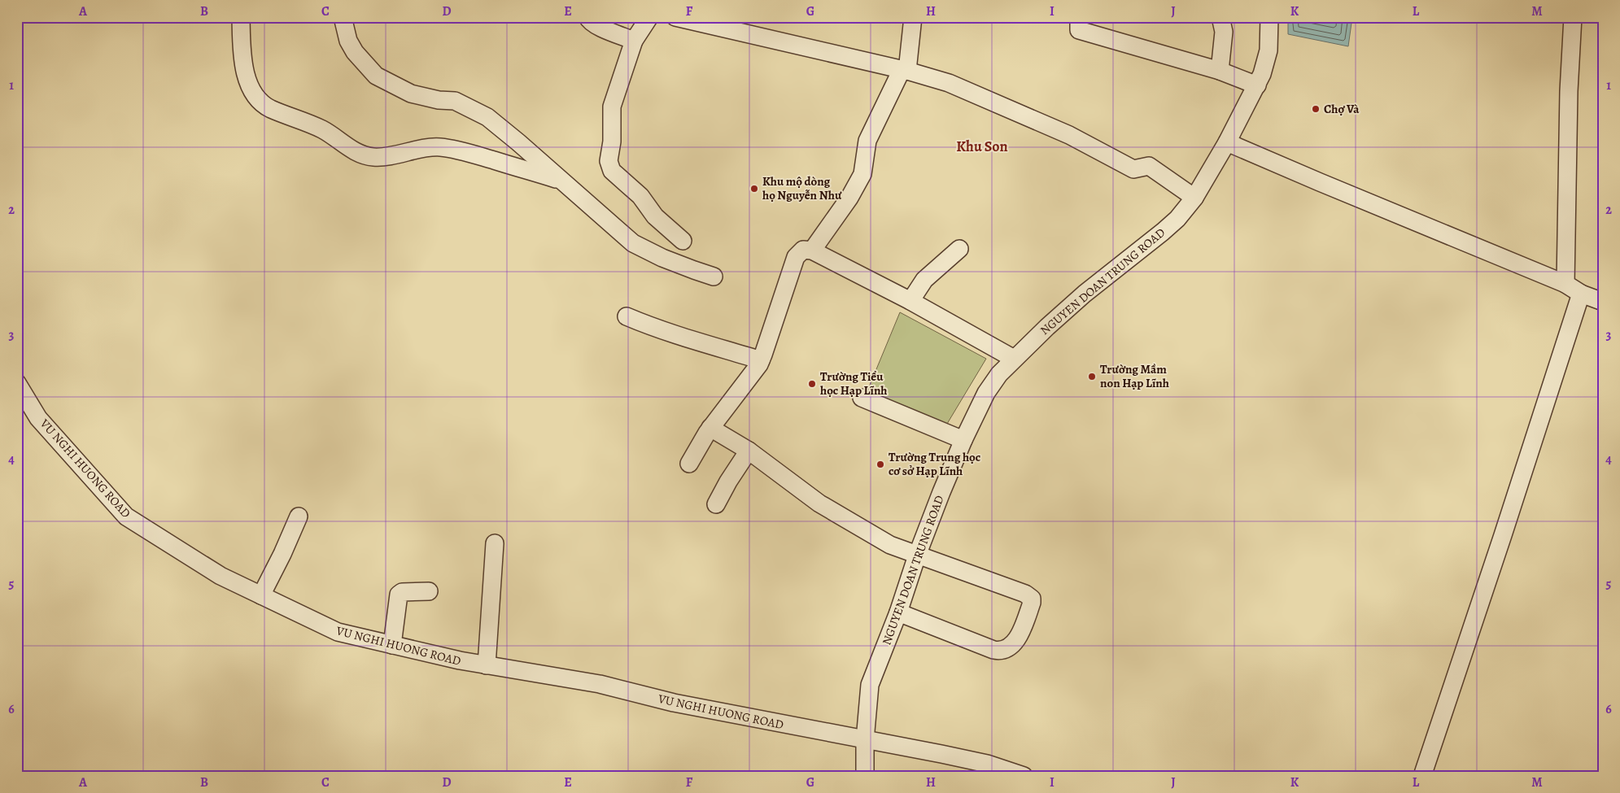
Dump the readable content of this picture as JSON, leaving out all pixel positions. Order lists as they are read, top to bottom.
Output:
{
  "streets": {
    "street": ["NGUYEN DOAN TRUNG ROAD", "VU NGHI HUONG ROAD"]
  },
  "crossings": [
    ["NGUYEN DOAN TRUNG ROAD", "VU NGHI HUONG ROAD"]
  ],
  "districts": ["Khu Son"],
  "places": [
    "Chợ Và",
    "Khu mộ dòng họ Nguyễn Như",
    "Trường Mầm non Hạp Lĩnh",
    "Trường Tiểu học Hạp Lĩnh",
    "Trường Trung học cơ sở Hạp Lĩnh"
  ],
  "grid": {
    "columns": [
      "A",
      "B",
      "C",
      "D",
      "E",
      "F",
      "G",
      "H",
      "I",
      "J",
      "K",
      "L",
      "M"
    ],
    "rows": [
      "1",
      "2",
      "3",
      "4",
      "5",
      "6"
    ]
  }
}
